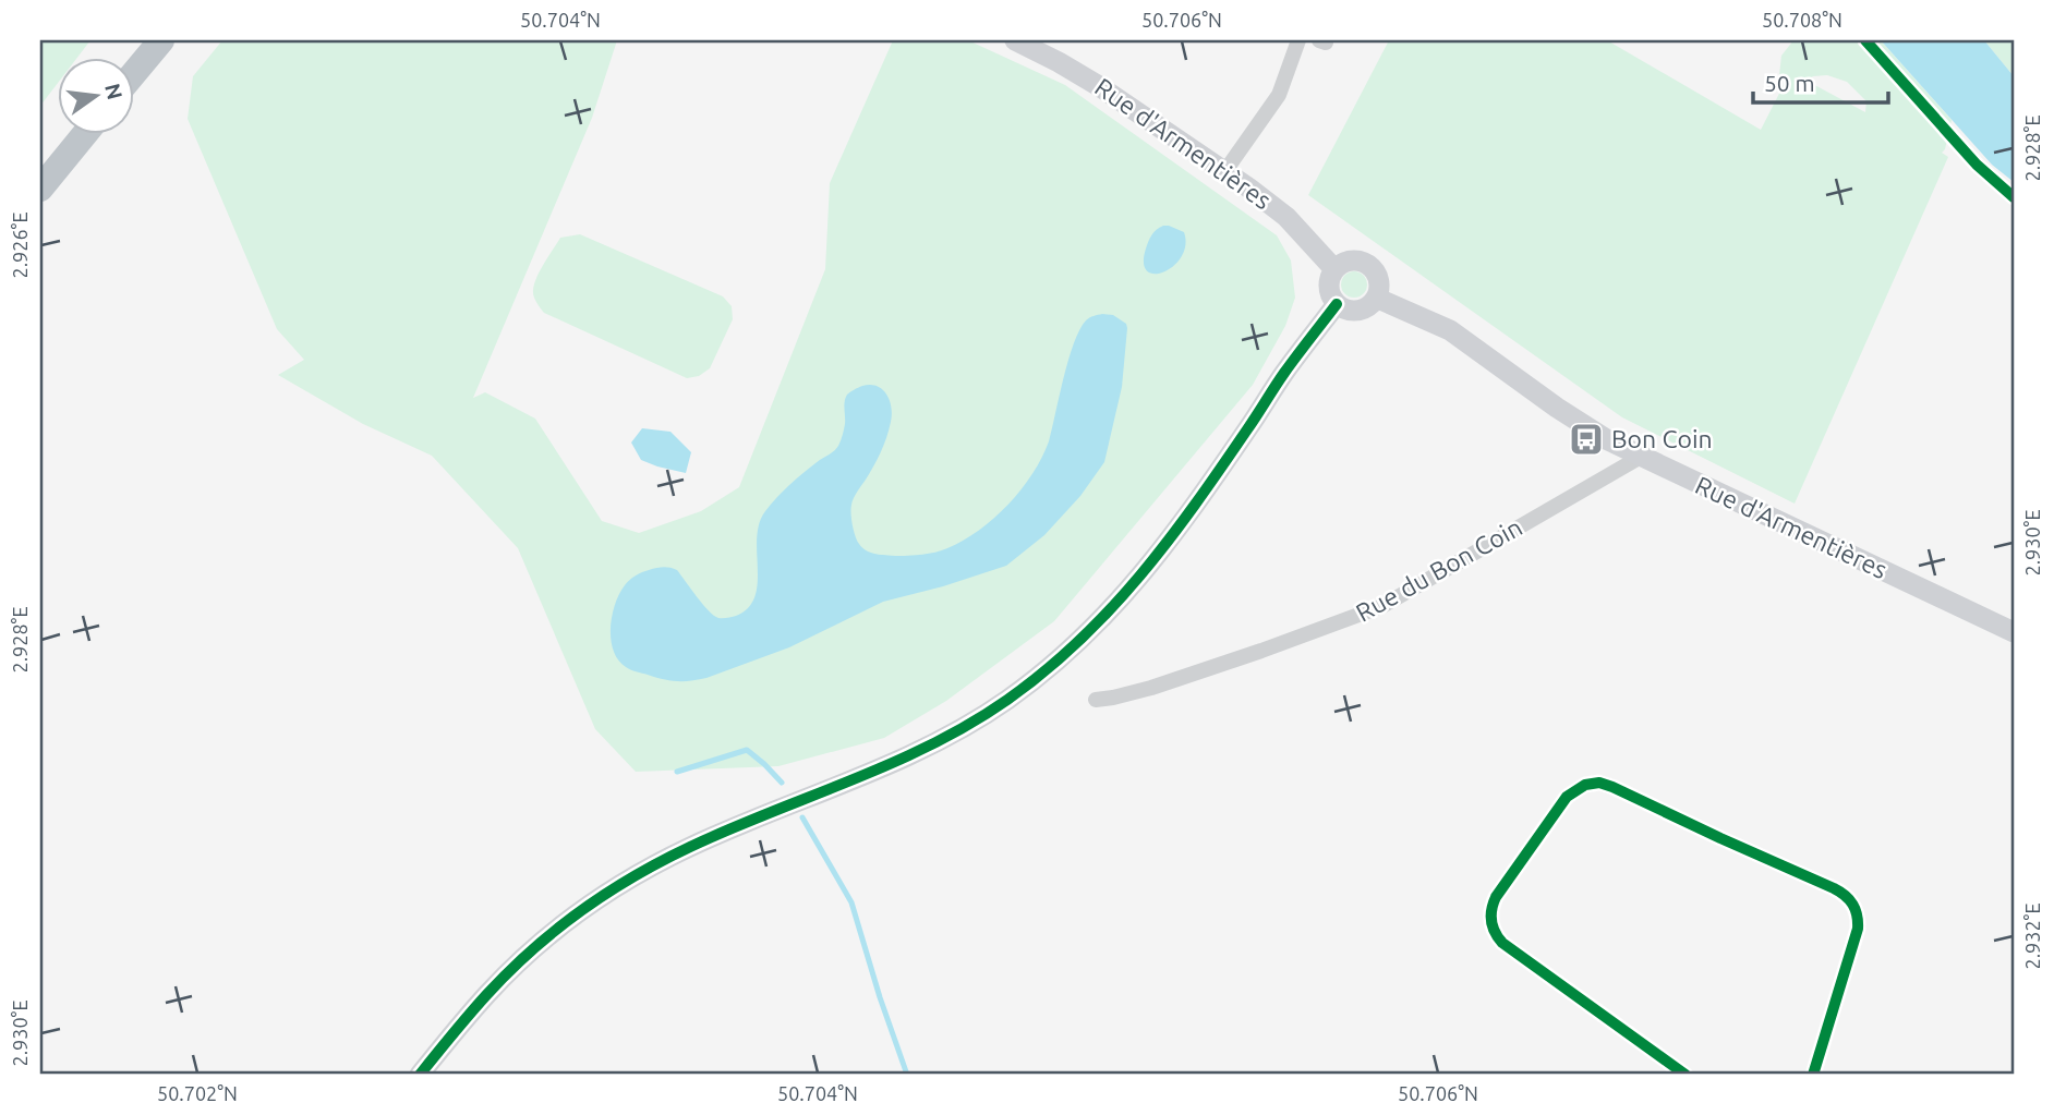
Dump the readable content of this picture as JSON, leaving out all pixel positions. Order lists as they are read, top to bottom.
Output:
{
  "streets": {
    "main road": ["Rue d'Armentières"],
    "street": ["Rue du Bon Coin"]
  },
  "crossings": [
    ["Rue d'Armentières", "Rue du Bon Coin"]
  ],
  "places": {
    "bus stop": ["Bon Coin"]
  },
  "scale_bar": "50 m",
  "north": "right",
  "coordinates": [
    "50.704°N",
    "50.706°N",
    "50.708°N",
    "2.928°E",
    "2.926°E",
    "2.930°E",
    "2.932°E",
    "50.702°N"
  ]
}
